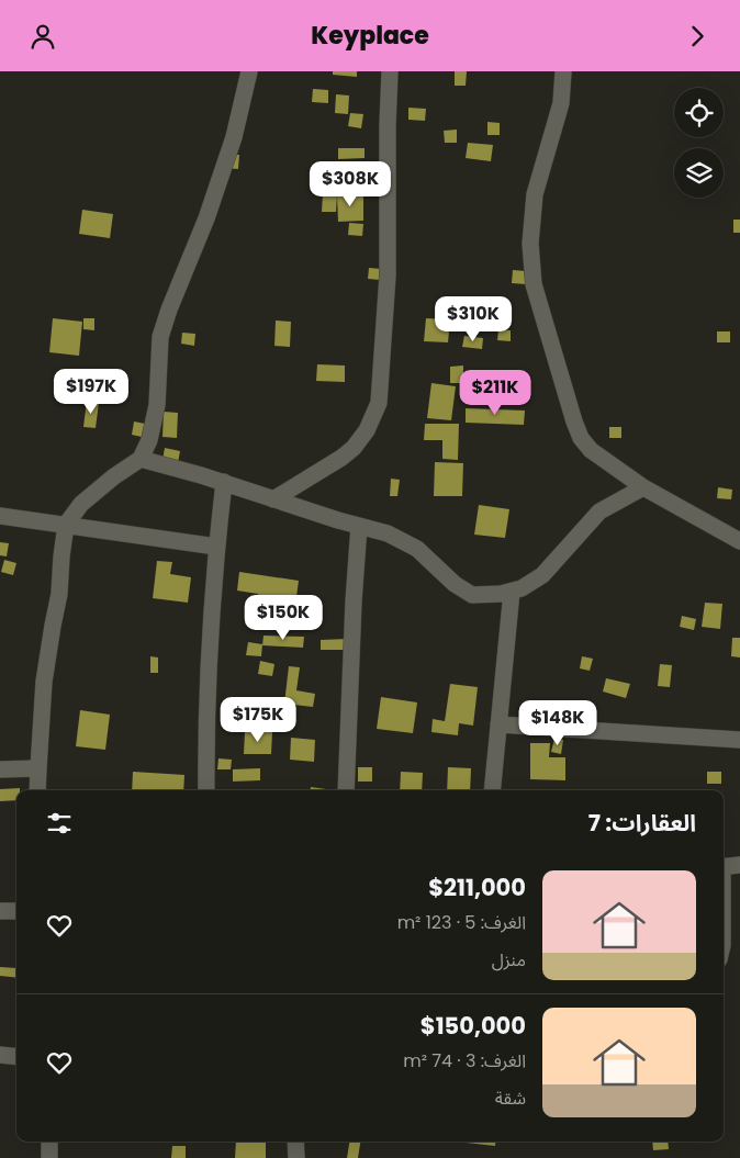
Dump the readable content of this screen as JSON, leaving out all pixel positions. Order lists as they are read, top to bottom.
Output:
{
  "page": {
    "header": "Keyplace",
    "price": [
      "$308K",
      "$310K",
      "$197K",
      "$211K",
      "$150K",
      "$175K",
      "$148K"
    ],
    "heading": "العقارات: 7",
    "list": [
      {
        "name": "$211,000",
        "note": "الغرف: 5 · 123 m² · منزل"
      },
      {
        "name": "$150,000",
        "note": "الغرف: 3 · 74 m² · شقة"
      }
    ]
  }
}
